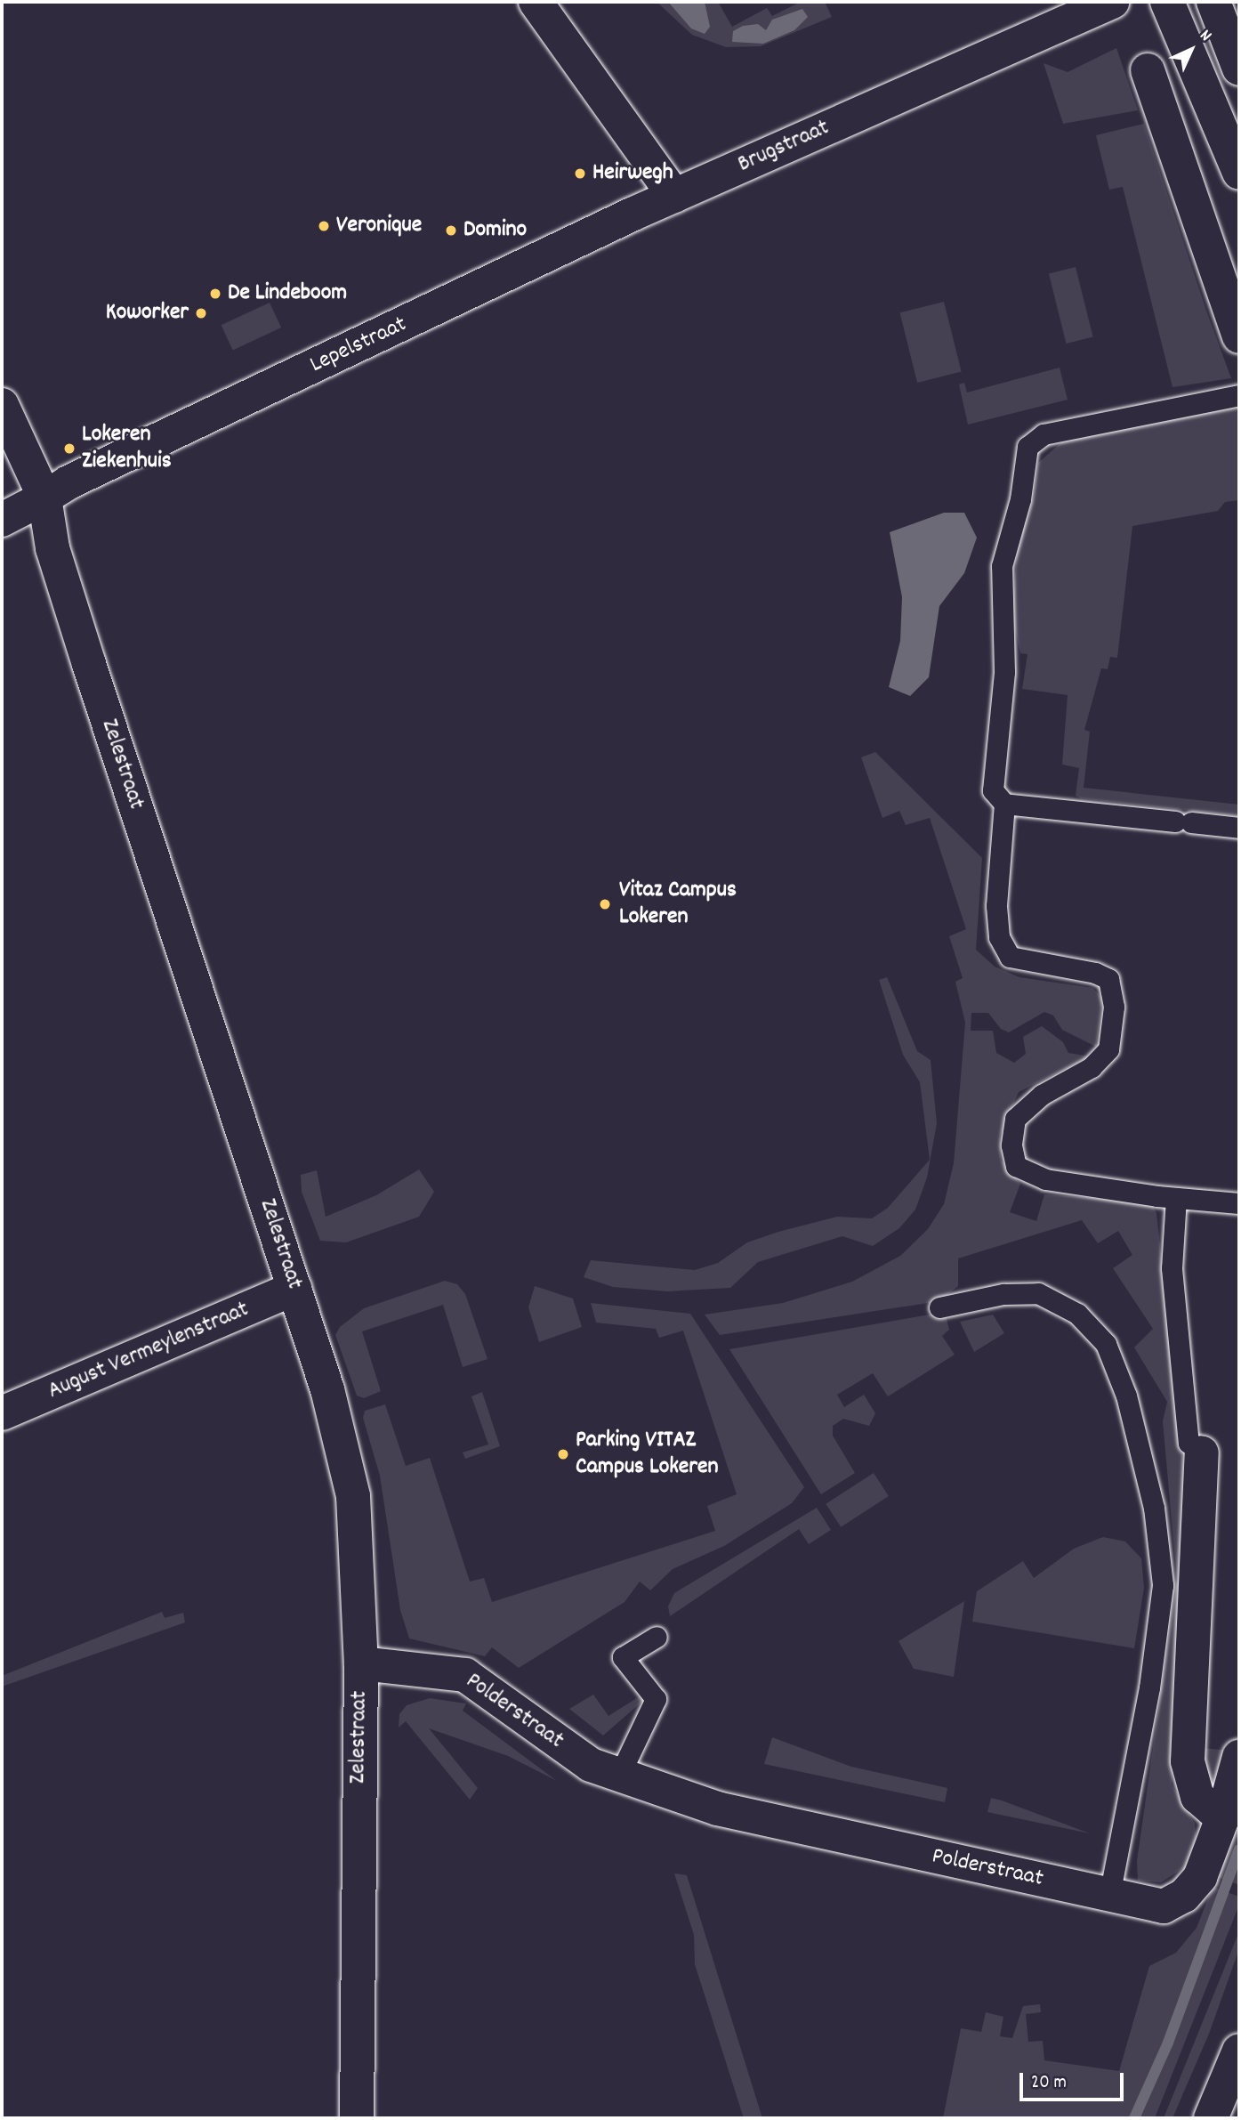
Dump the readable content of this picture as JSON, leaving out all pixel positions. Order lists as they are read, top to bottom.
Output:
{
  "streets": {
    "street": [
      "Brugstraat",
      "Lepelstraat",
      "Zelestraat",
      "August Vermeylenstraat",
      "Polderstraat"
    ]
  },
  "crossings": [
    ["Brugstraat", "Lepelstraat"],
    ["Lepelstraat", "Zelestraat"],
    ["Zelestraat", "August Vermeylenstraat"],
    ["Zelestraat", "Polderstraat"]
  ],
  "places": [
    "Heirwegh",
    "Veronique",
    "Domino",
    "De Lindeboom",
    "Koworker",
    "Lokeren Ziekenhuis",
    "Vitaz Campus Lokeren",
    "Parking VITAZ Campus Lokeren"
  ],
  "scale_bar": "20 m",
  "north": "top right"
}
